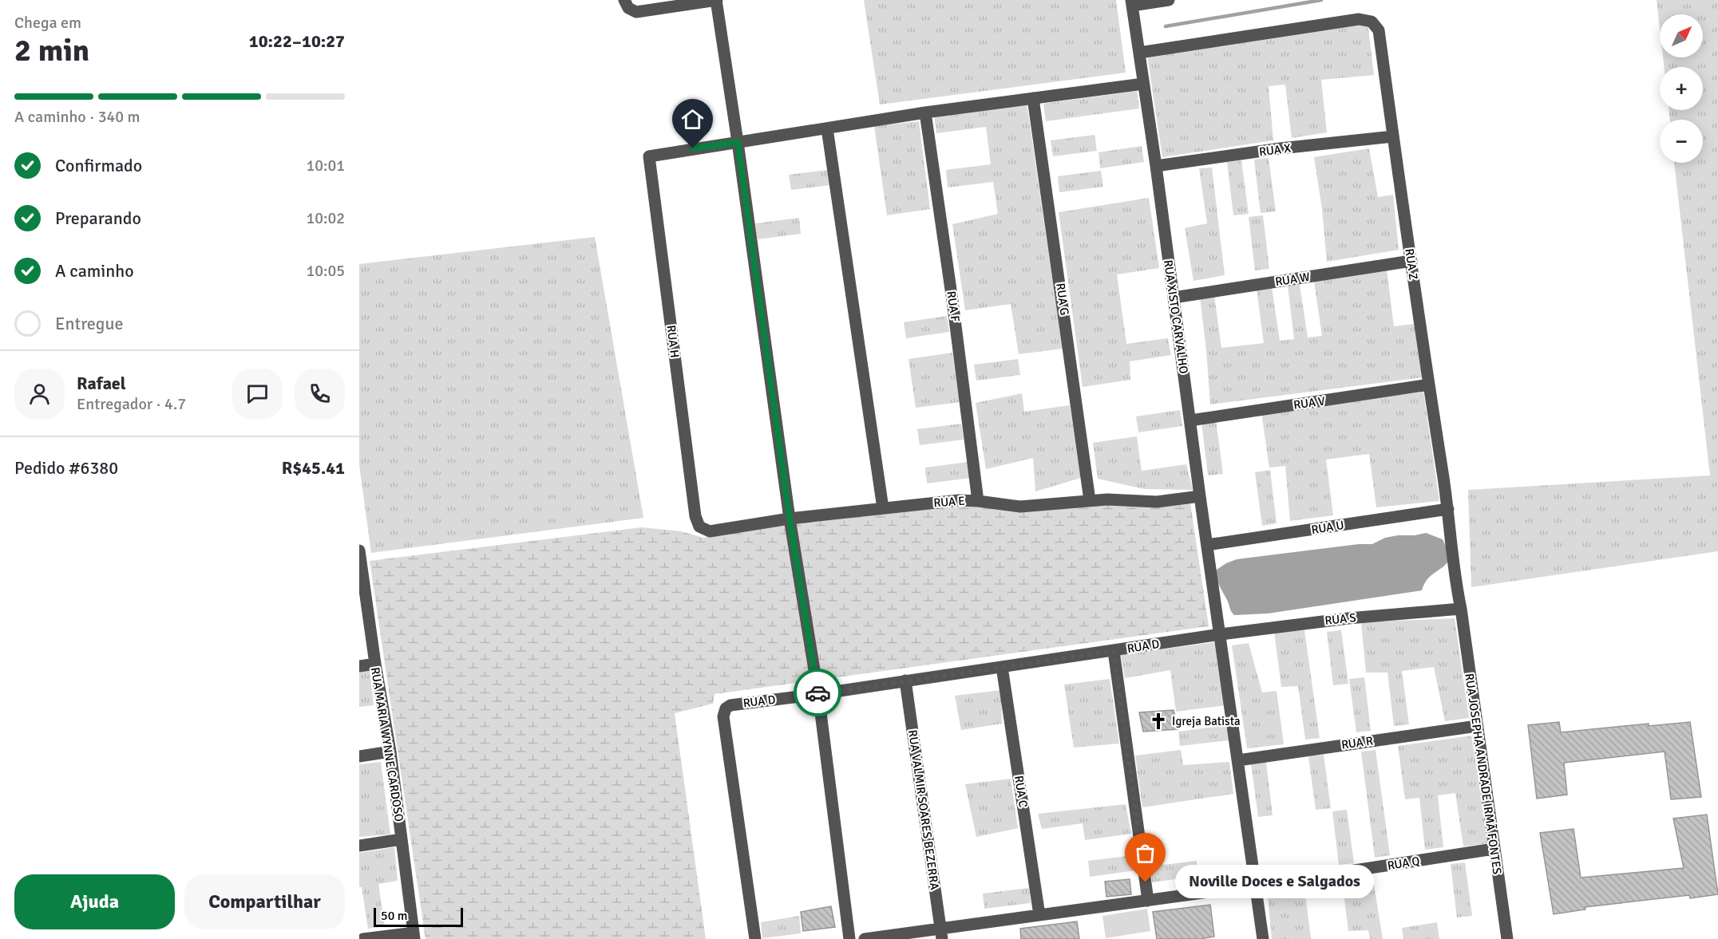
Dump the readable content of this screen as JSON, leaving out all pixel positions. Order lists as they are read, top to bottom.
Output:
{
  "streets": {
    "street": [
      "RUA X",
      "RUA Z",
      "RUA W",
      "RUA G",
      "RUA F",
      "RUA XISTO CARVALHO",
      "RUA H",
      "RUA V",
      "RUA E",
      "RUA U",
      "RUA S",
      "RUA D",
      "RUA R",
      "RUA MARIA WYNNE CARDOSO",
      "RUA JOSEPHA ANDRADE IRMÃ FONTES",
      "RUA C",
      "RUA VALMIR SOARES BEZERRA",
      "RUA Q"
    ]
  },
  "crossings": [
    ["RUA X", "RUA Z"],
    ["RUA X", "RUA XISTO CARVALHO"],
    ["RUA Z", "RUA W"],
    ["RUA Z", "RUA XISTO CARVALHO"],
    ["RUA Z", "RUA V"],
    ["RUA Z", "RUA U"],
    ["RUA Z", "RUA JOSEPHA ANDRADE IRMÃ FONTES"],
    ["RUA W", "RUA XISTO CARVALHO"],
    ["RUA G", "RUA E"],
    ["RUA F", "RUA E"],
    ["RUA XISTO CARVALHO", "RUA V"],
    ["RUA XISTO CARVALHO", "RUA E"],
    ["RUA XISTO CARVALHO", "RUA U"],
    ["RUA XISTO CARVALHO", "RUA S"],
    ["RUA XISTO CARVALHO", "RUA D"],
    ["RUA XISTO CARVALHO", "RUA R"],
    ["RUA XISTO CARVALHO", "RUA Q"],
    ["RUA H", "RUA E"],
    ["RUA S", "RUA D"],
    ["RUA S", "RUA JOSEPHA ANDRADE IRMÃ FONTES"],
    ["RUA D", "RUA C"],
    ["RUA D", "RUA VALMIR SOARES BEZERRA"],
    ["RUA R", "RUA JOSEPHA ANDRADE IRMÃ FONTES"],
    ["RUA JOSEPHA ANDRADE IRMÃ FONTES", "RUA Q"]
  ],
  "places": {
    "church": ["Igreja Batista"],
    "other": ["Noville Doces e Salgados"]
  },
  "scale_bar": "50 m",
  "north": "top right",
  "page": {
    "heading": ["2 min", "Chega em", "10:22–10:27"],
    "panel": [
      "Rafael",
      "Entregador · 4.7",
      "Pedido #6380",
      "R$45.41"
    ],
    "map_buttons": ["+", "−"],
    "bar": "A caminho · 340 m",
    "list": [
      ["Confirmado", "10:01"],
      ["Preparando", "10:02"],
      ["A caminho", "10:05"],
      "Entregue"
    ],
    "buttons": ["Ajuda", "Compartilhar"],
    "bubble": "Noville Doces e Salgados",
    "scale": "50 m"
  }
}
